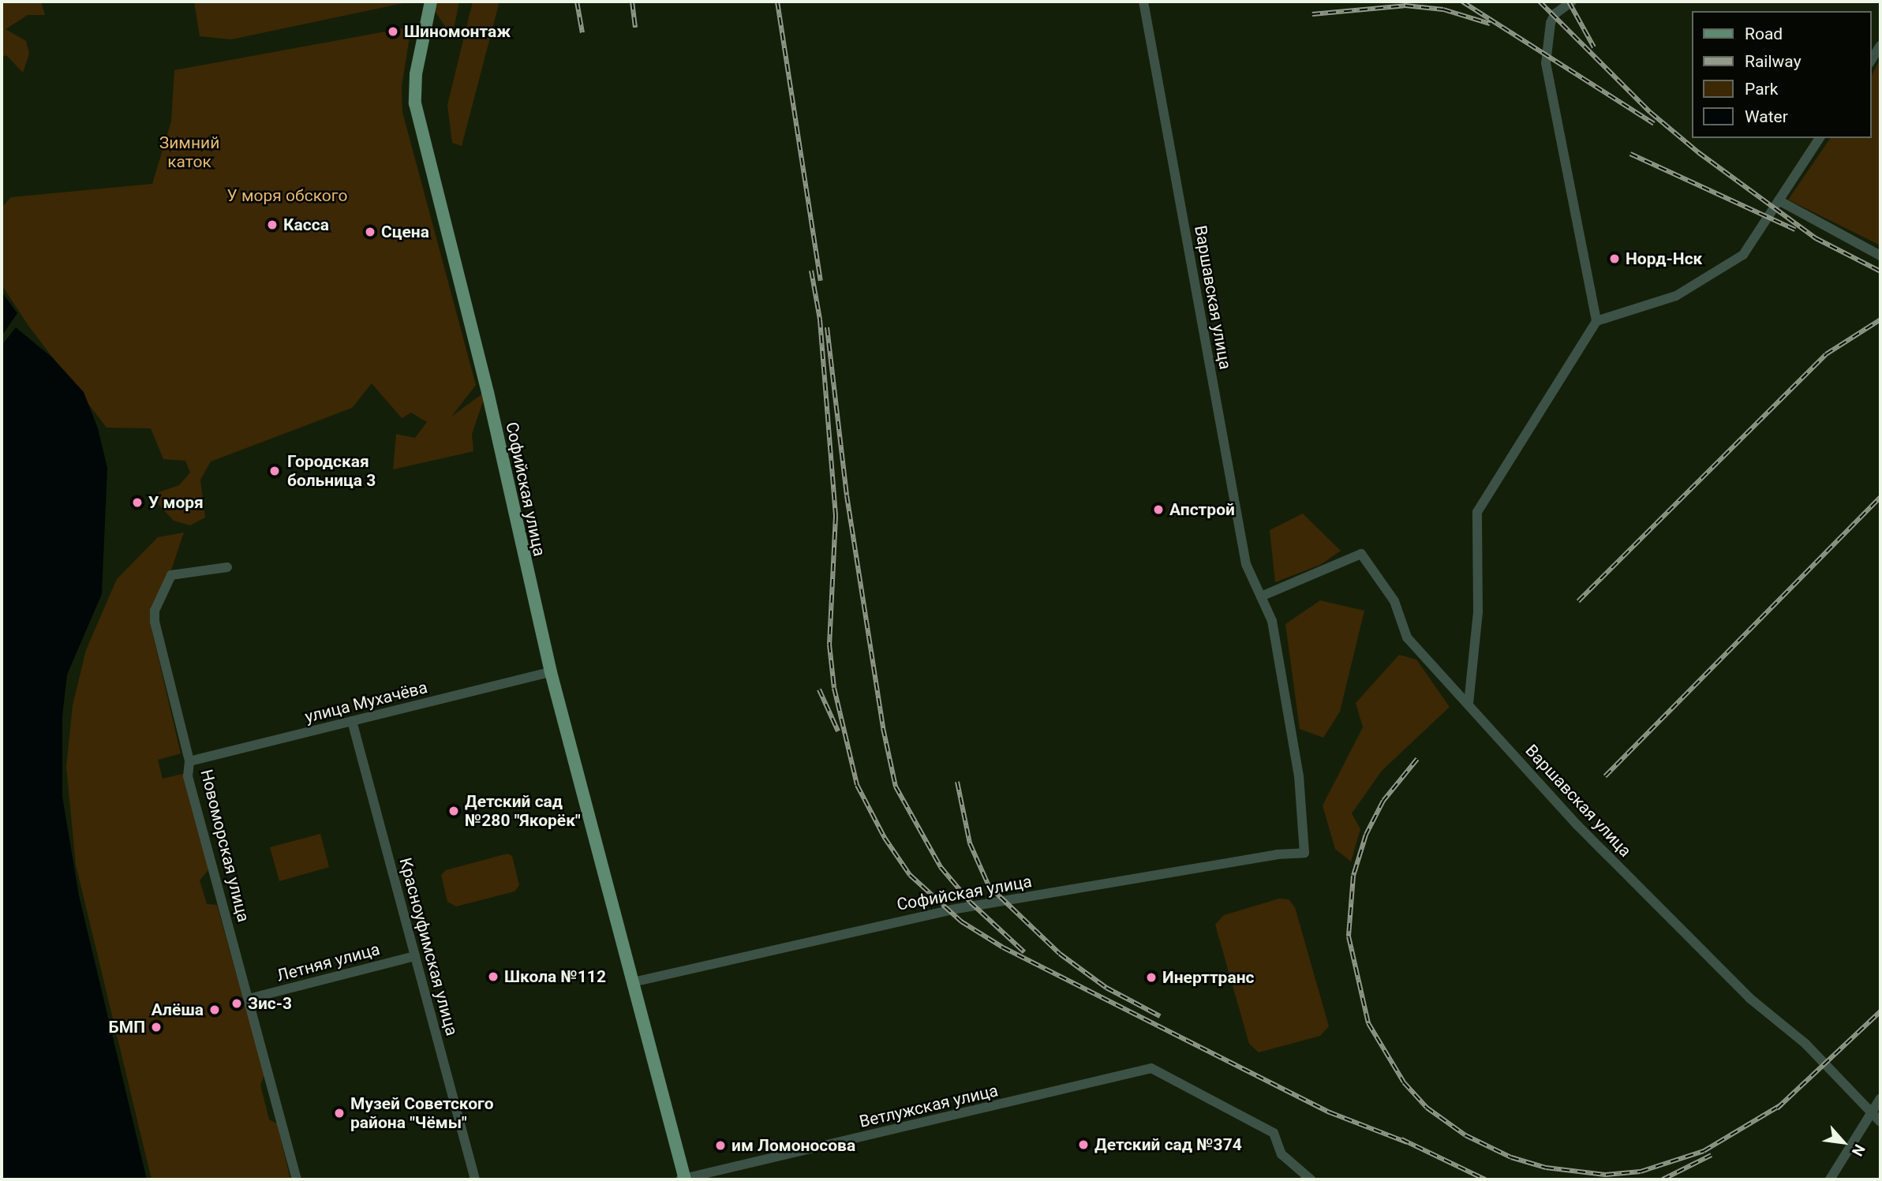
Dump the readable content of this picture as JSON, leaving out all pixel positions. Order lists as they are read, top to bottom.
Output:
{
  "streets": {
    "main road": ["Софийская улица"],
    "street": [
      "Варшавская улица",
      "улица Мухачёва",
      "Новоморская улица",
      "Красноуфимская улица",
      "Летняя улица",
      "Ветлужская улица"
    ]
  },
  "crossings": [
    ["Варшавская улица", "Софийская улица"],
    ["Софийская улица", "улица Мухачёва"],
    ["Софийская улица", "Ветлужская улица"],
    ["улица Мухачёва", "Новоморская улица"],
    ["улица Мухачёва", "Красноуфимская улица"],
    ["Новоморская улица", "Летняя улица"],
    ["Красноуфимская улица", "Летняя улица"]
  ],
  "parks": ["Зимний каток", "У моря обского"],
  "places": [
    "Шиномонтаж",
    "Касса",
    "Сцена",
    "Норд-Нск",
    "Городская больница 3",
    "У моря",
    "Апстрой",
    "Детский сад №280 \"Якорёк\"",
    "Школа №112",
    "Инерттранс",
    "Зис-3",
    "Алёша",
    "БМП",
    "Музей Советского района \"Чёмы\"",
    "Детский сад №374",
    "им Ломоносова"
  ],
  "legend": [
    "Road",
    "Railway",
    "Park",
    "Water"
  ],
  "north": "bottom right"
}
